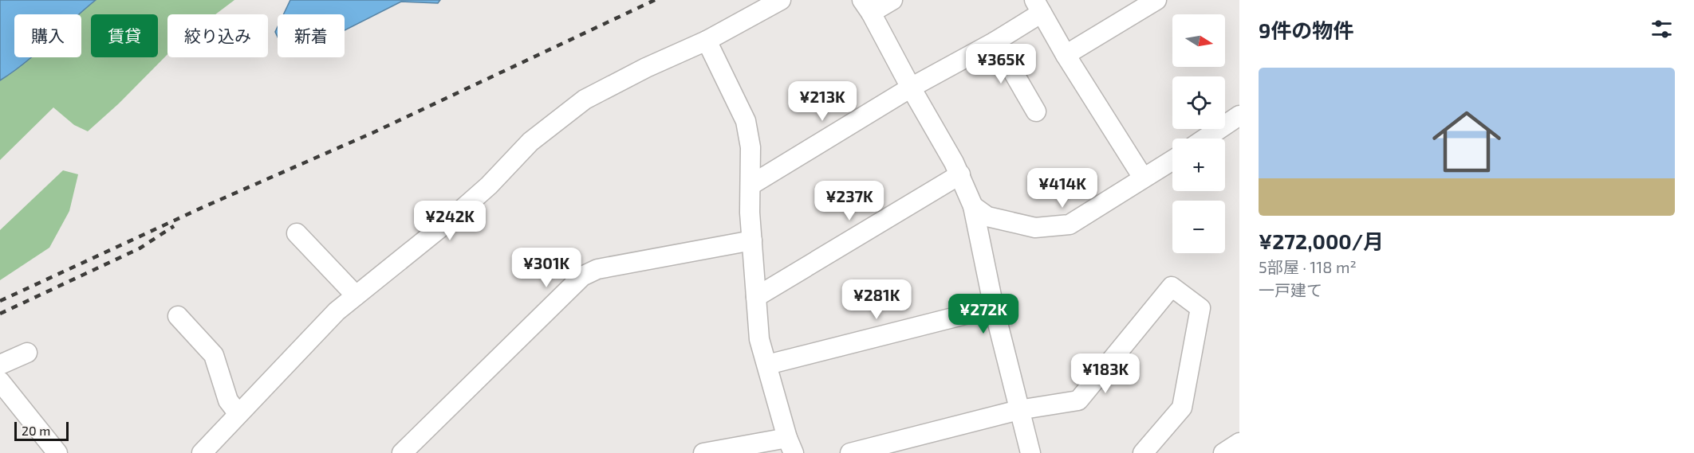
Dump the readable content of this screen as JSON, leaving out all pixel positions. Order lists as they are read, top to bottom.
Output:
{
  "scale_bar": "20 m",
  "north": "right",
  "page": {
    "heading": "9件の物件",
    "map_buttons": ["+", "−"],
    "chip": [
      "購入",
      "賃貸",
      "絞り込み",
      "新着"
    ],
    "price": [
      "¥365K",
      "¥213K",
      "¥414K",
      "¥237K",
      "¥242K",
      "¥301K",
      "¥281K",
      "¥272K",
      "¥183K"
    ],
    "list": [
      {
        "name": "¥272,000/月",
        "note": "5部屋 · 118 m² · 一戸建て"
      }
    ],
    "scale": "20 m"
  }
}
